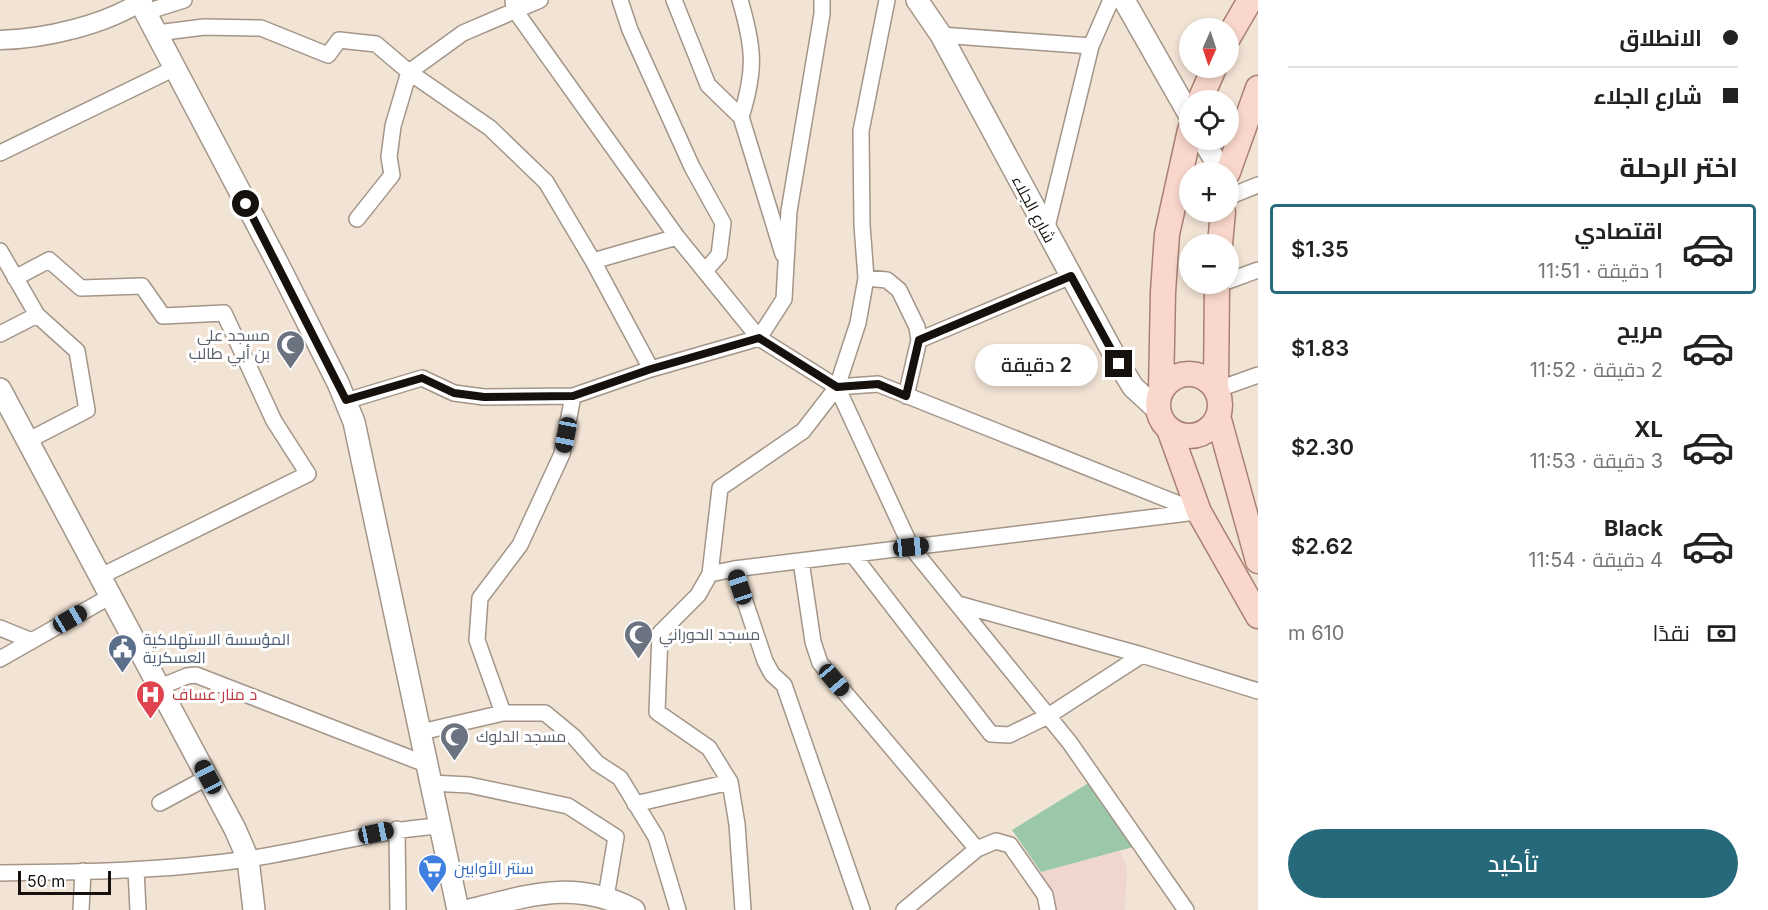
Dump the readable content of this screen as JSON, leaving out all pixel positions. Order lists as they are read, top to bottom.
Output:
{
  "streets": {
    "main road": ["شارع الجلاء"]
  },
  "places": {
    "mosque": ["مسجد علي بن أبي طالب", "مسجد الحوراني", "مسجد الدلوك"],
    "public building": ["المؤسسة الاستهلاكية العسكرية"],
    "hospital": ["د منار عساف"],
    "supermarket": ["سنتر الأوابين"]
  },
  "scale_bar": "50 m",
  "north": "bottom",
  "page": {
    "banner": ["الانطلاق", "شارع الجلاء"],
    "map_buttons": ["+", "−"],
    "heading": "اختر الرحلة",
    "list": [
      {
        "name": "اقتصادي",
        "note": "1 دقيقة · 11:51",
        "value": "$1.35"
      },
      {
        "name": "مريح",
        "note": "2 دقيقة · 11:52",
        "value": "$1.83"
      },
      {
        "name": "XL",
        "note": "3 دقيقة · 11:53",
        "value": "$2.30"
      },
      {
        "name": "Black",
        "note": "4 دقيقة · 11:54",
        "value": "$2.62"
      }
    ],
    "bubble": "2 دقيقة",
    "pay": ["نقدًا", "610 m"],
    "buttons": "تأكيد",
    "scale": "50 m"
  }
}
